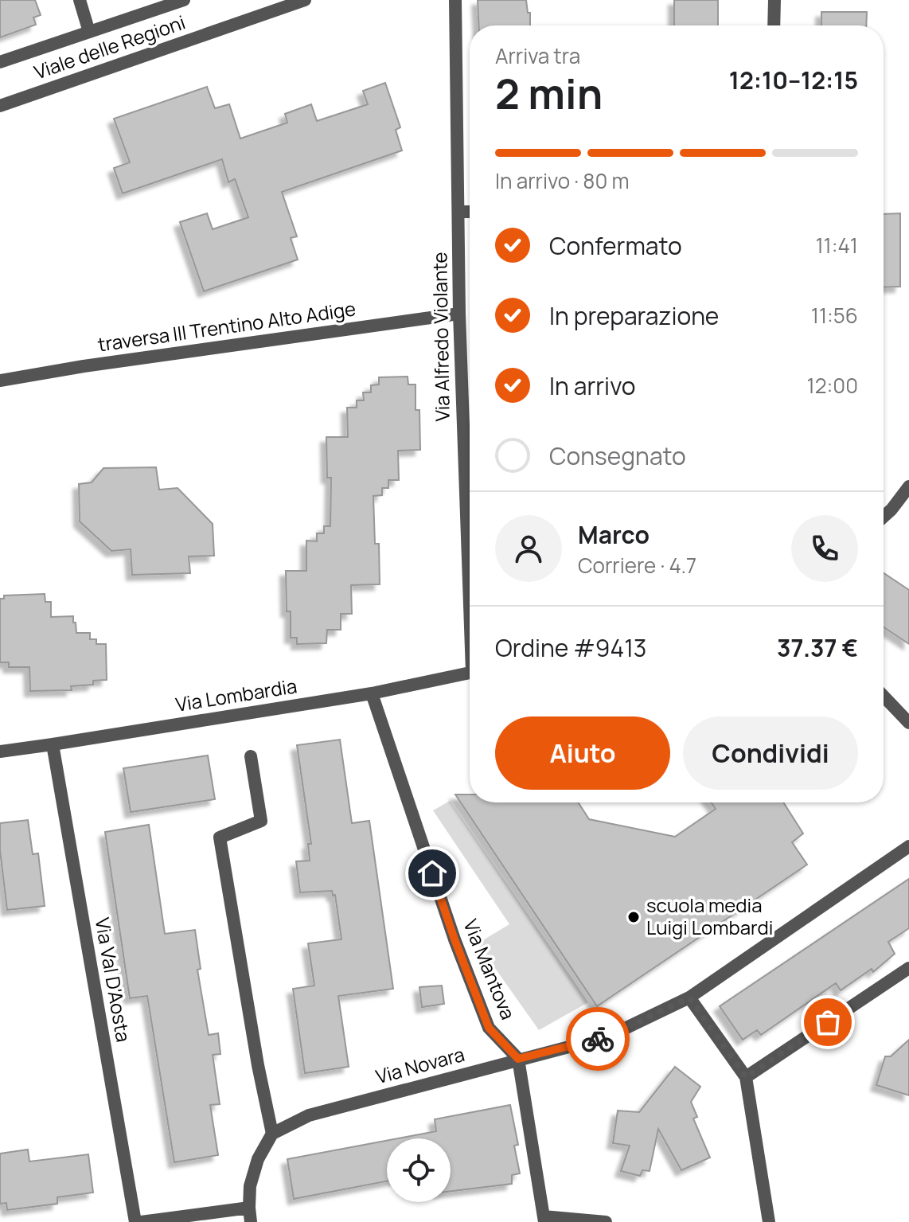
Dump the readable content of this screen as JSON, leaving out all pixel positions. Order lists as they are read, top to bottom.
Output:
{
  "streets": {
    "street": [
      "Viale delle Regioni",
      "traversa III Trentino Alto Adige",
      "Via Alfredo Violante",
      "Via Lombardia",
      "Via Mantova",
      "Via Val D'Aosta",
      "Via Novara"
    ]
  },
  "crossings": [
    ["traversa III Trentino Alto Adige", "Via Alfredo Violante"],
    ["Via Lombardia", "Via Mantova"],
    ["Via Lombardia", "Via Val D'Aosta"],
    ["Via Mantova", "Via Novara"]
  ],
  "places": ["scuola media Luigi Lombardi"],
  "page": {
    "heading": ["2 min", "Arriva tra", "12:10–12:15"],
    "panel": [
      "Marco",
      "Corriere · 4.7",
      "Ordine #9413",
      "37.37 €"
    ],
    "bar": "In arrivo · 80 m",
    "list": [
      ["Confermato", "11:41"],
      ["In preparazione", "11:56"],
      ["In arrivo", "12:00"],
      "Consegnato"
    ],
    "buttons": ["Aiuto", "Condividi"]
  }
}
